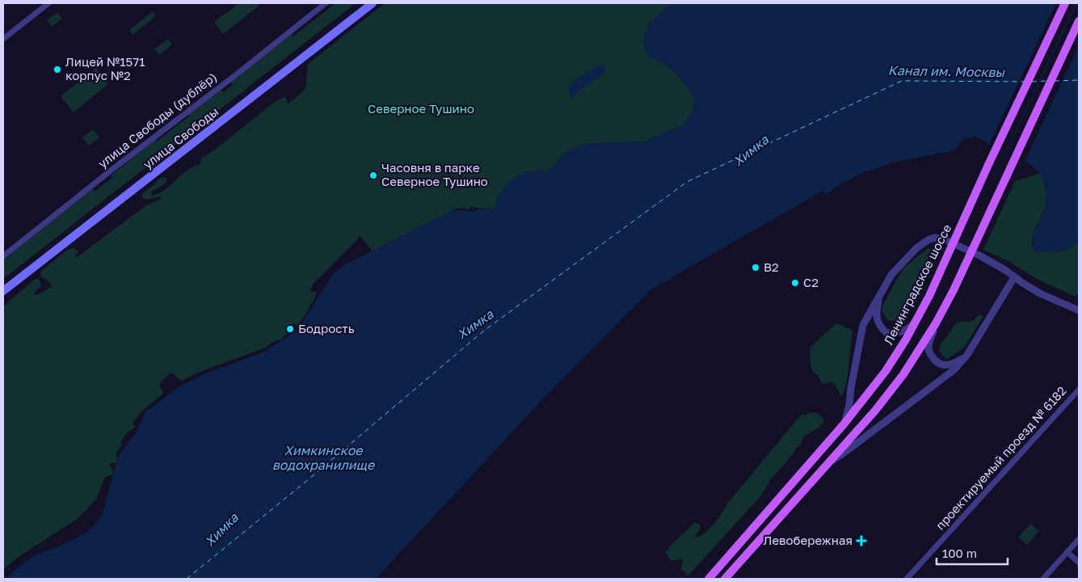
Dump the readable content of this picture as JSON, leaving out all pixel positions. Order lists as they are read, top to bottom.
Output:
{
  "streets": {
    "main road": ["улица Свободы", "Ленинградское шоссе"],
    "street": ["улица Свободы (дублёр)", "проектируемый проезд № 6182"]
  },
  "water": ["Канал им. Москвы", "Химка", "Химкинское водохранилище"],
  "parks": ["Северное Тушино"],
  "places": {
    "other": [
      "Лицей №1571 корпус №2",
      "Часовня в парке Северное Тушино",
      "B2",
      "C2",
      "Бодрость"
    ],
    "health": ["Левобережная"]
  },
  "scale_bar": "100 m"
}
